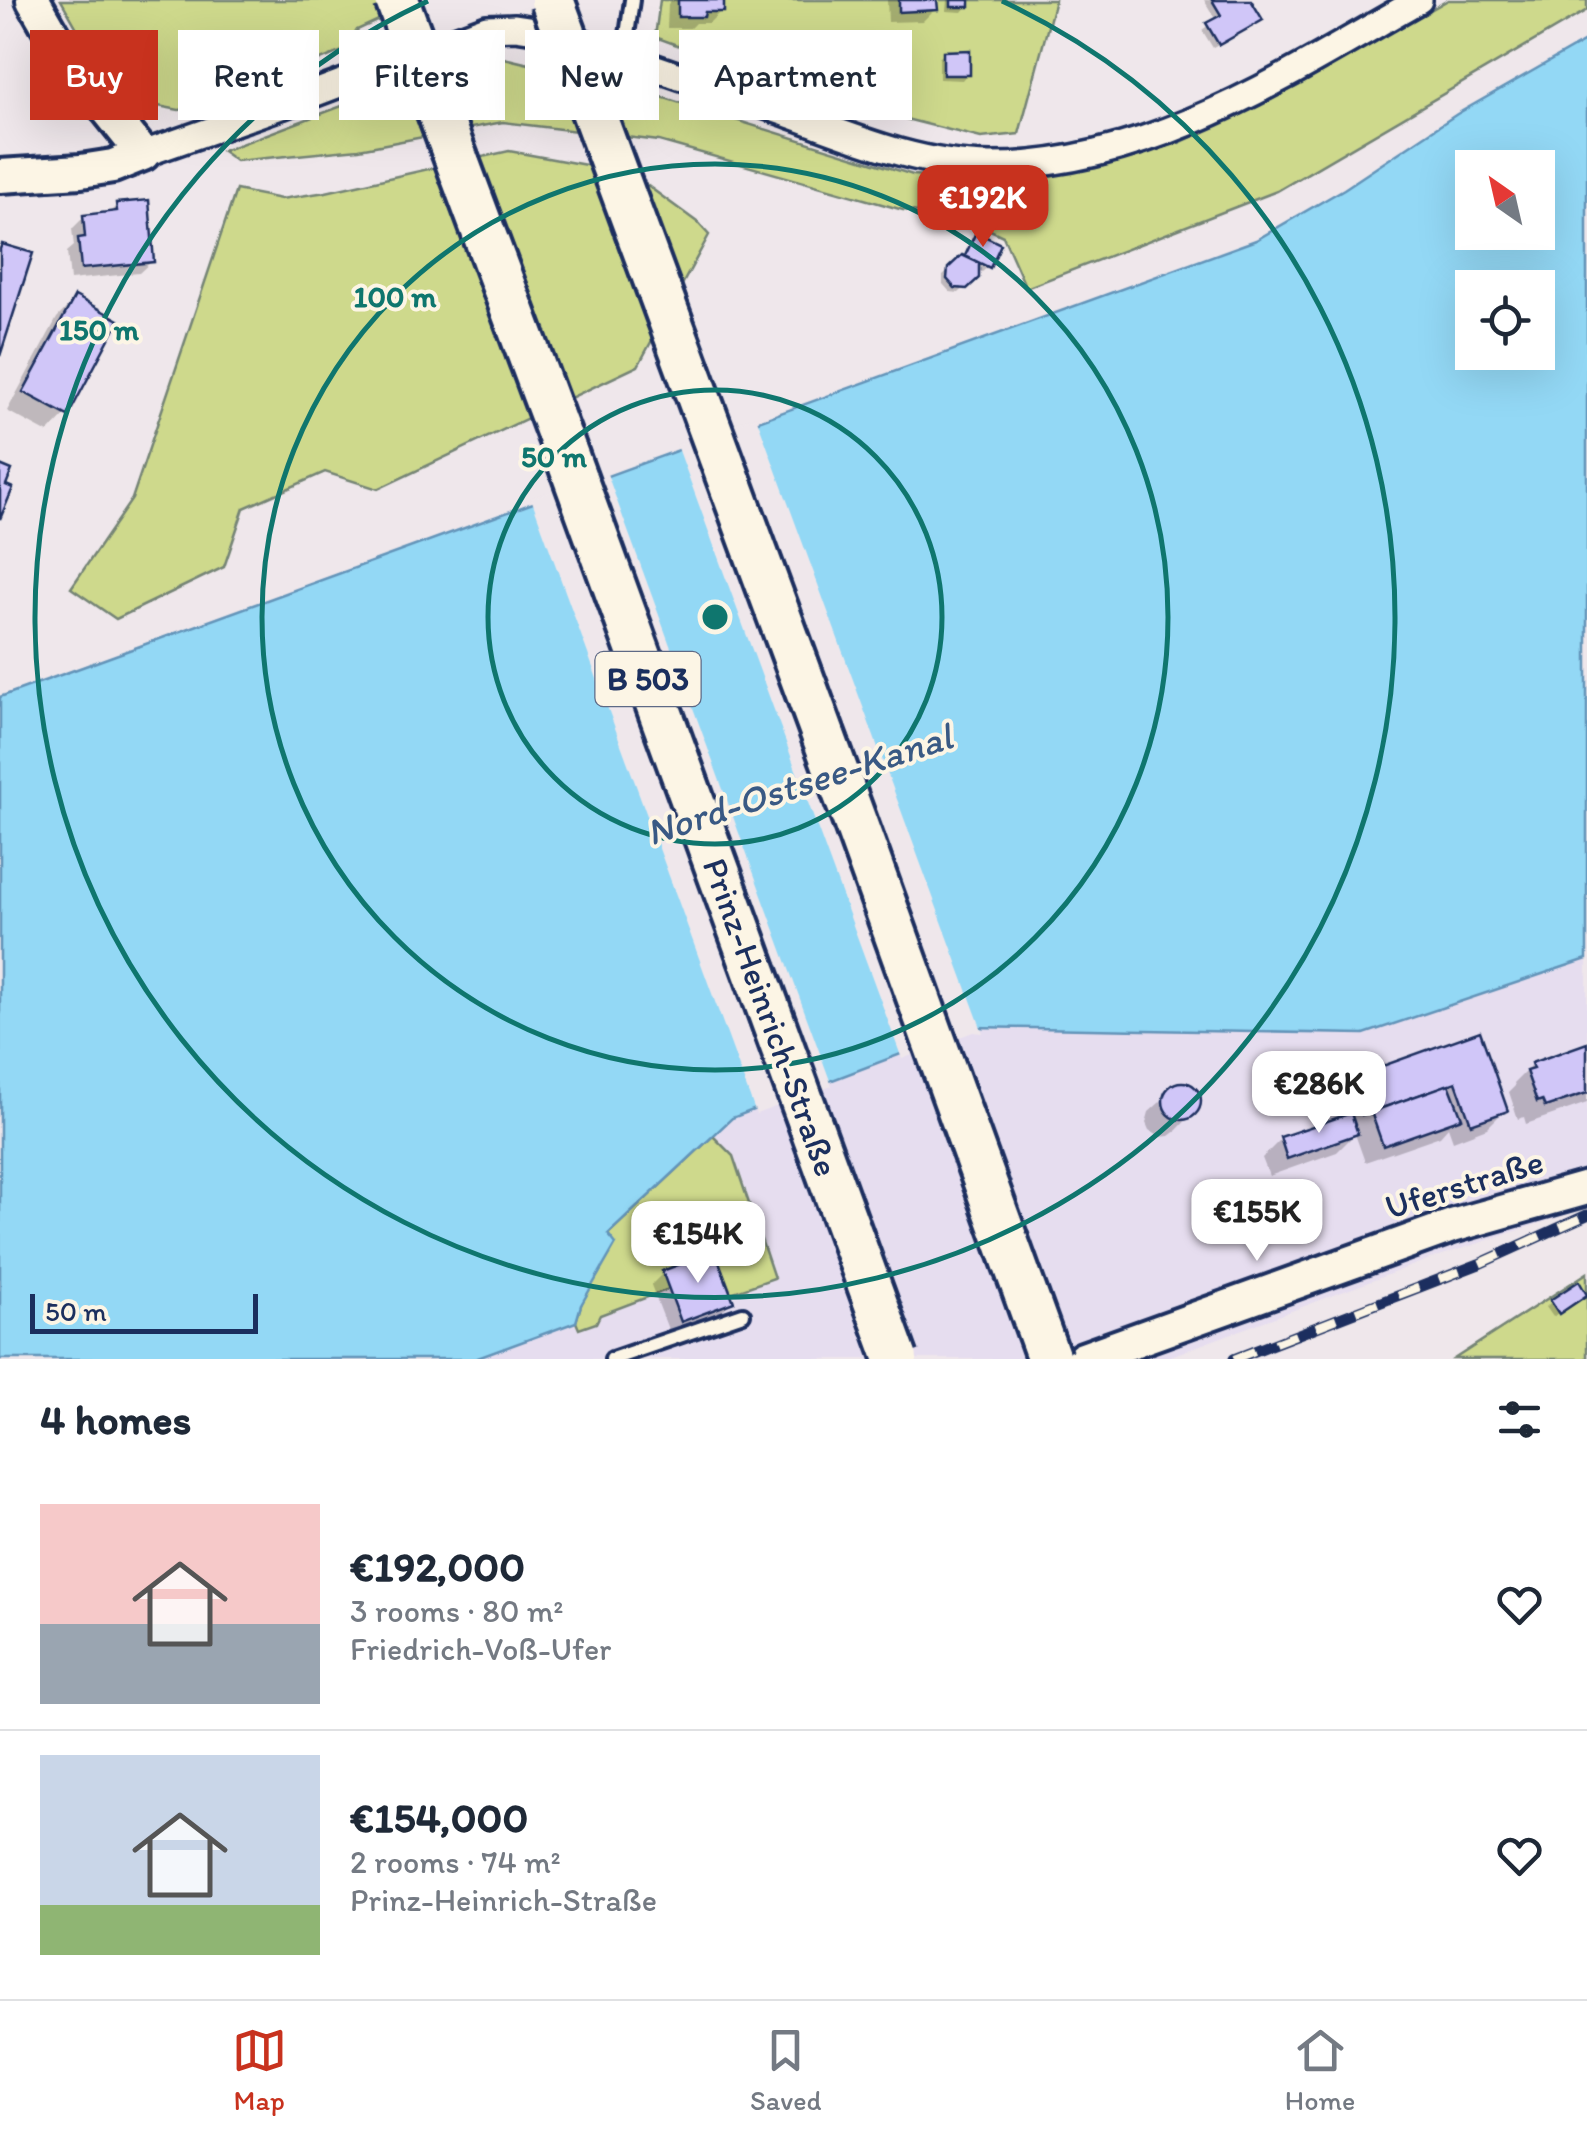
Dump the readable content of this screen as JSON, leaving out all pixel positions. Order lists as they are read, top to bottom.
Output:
{
  "streets": {
    "highway": ["B 503", "Prinz-Heinrich-Straße"],
    "street": ["Uferstraße"]
  },
  "water": ["Nord-Ostsee-Kanal"],
  "scale_bar": "50 m",
  "north": "top left",
  "page": {
    "chip": [
      "Buy",
      "Rent",
      "Filters",
      "New",
      "Apartment"
    ],
    "price": [
      "€192K",
      "€286K",
      "€155K",
      "€154K"
    ],
    "scale": "50 m",
    "heading": "4 homes",
    "list": [
      {
        "name": "€192,000",
        "note": "3 rooms · 80 m² · Friedrich-Voß-Ufer"
      },
      {
        "name": "€154,000",
        "note": "2 rooms · 74 m² · Prinz-Heinrich-Straße"
      }
    ],
    "tabs": ["Map", "Saved", "Home"]
  },
  "rings": ["100 m", "150 m", "50 m"]
}
